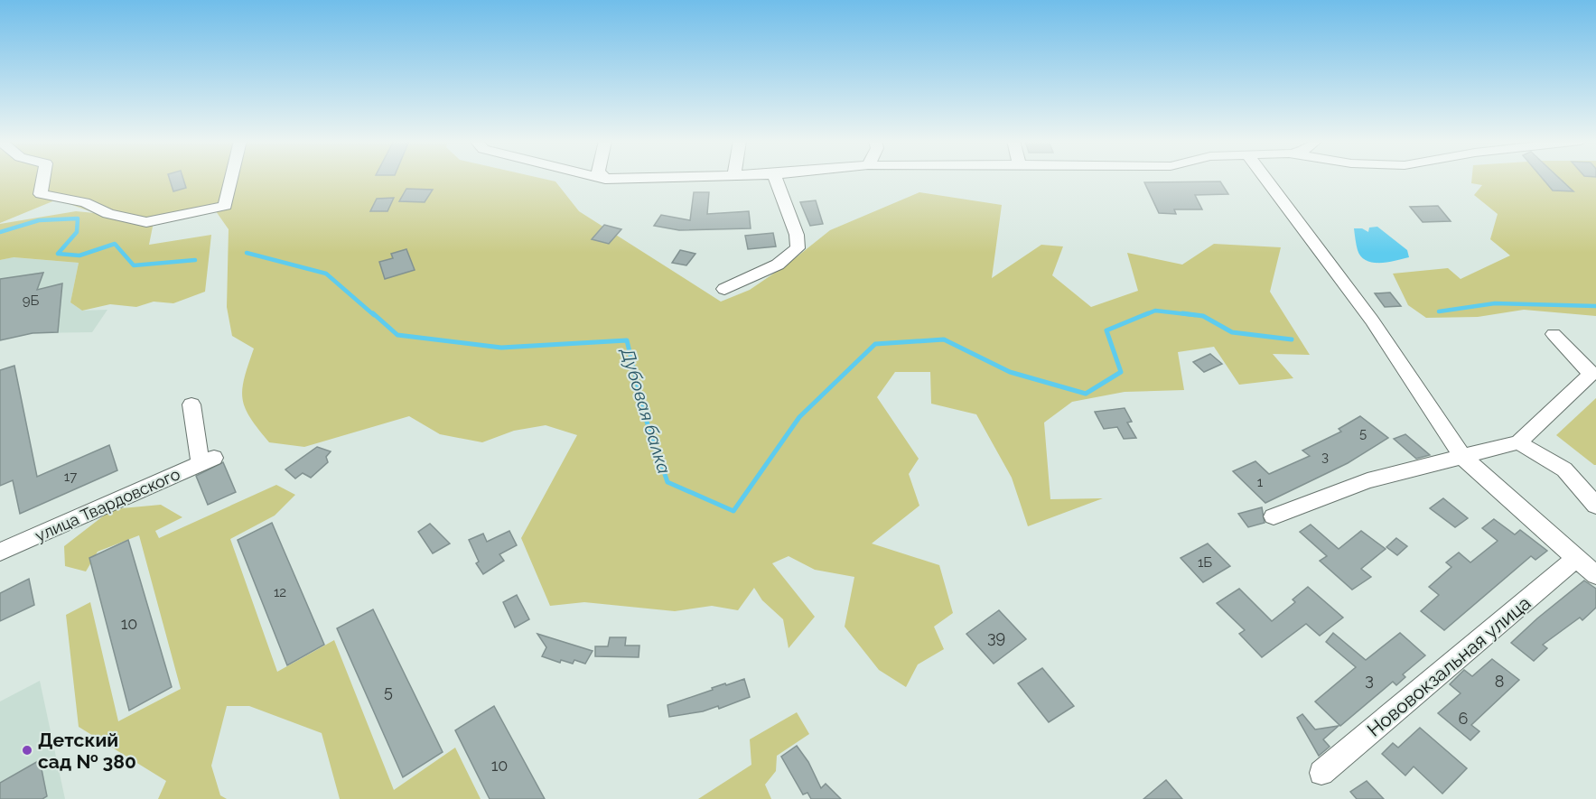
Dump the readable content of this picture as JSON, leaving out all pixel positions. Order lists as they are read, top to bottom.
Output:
{
  "streets": {
    "street": ["улица Твардовского", "Нововокзальная улица"]
  },
  "water": ["Дубовая балка"],
  "places": ["Детский сад № 380"],
  "house_numbers": [
    "9Б",
    "5",
    "3",
    "17",
    "1",
    "1Б",
    "12",
    "10",
    "39",
    "3",
    "8",
    "5",
    "6",
    "10"
  ]
}
